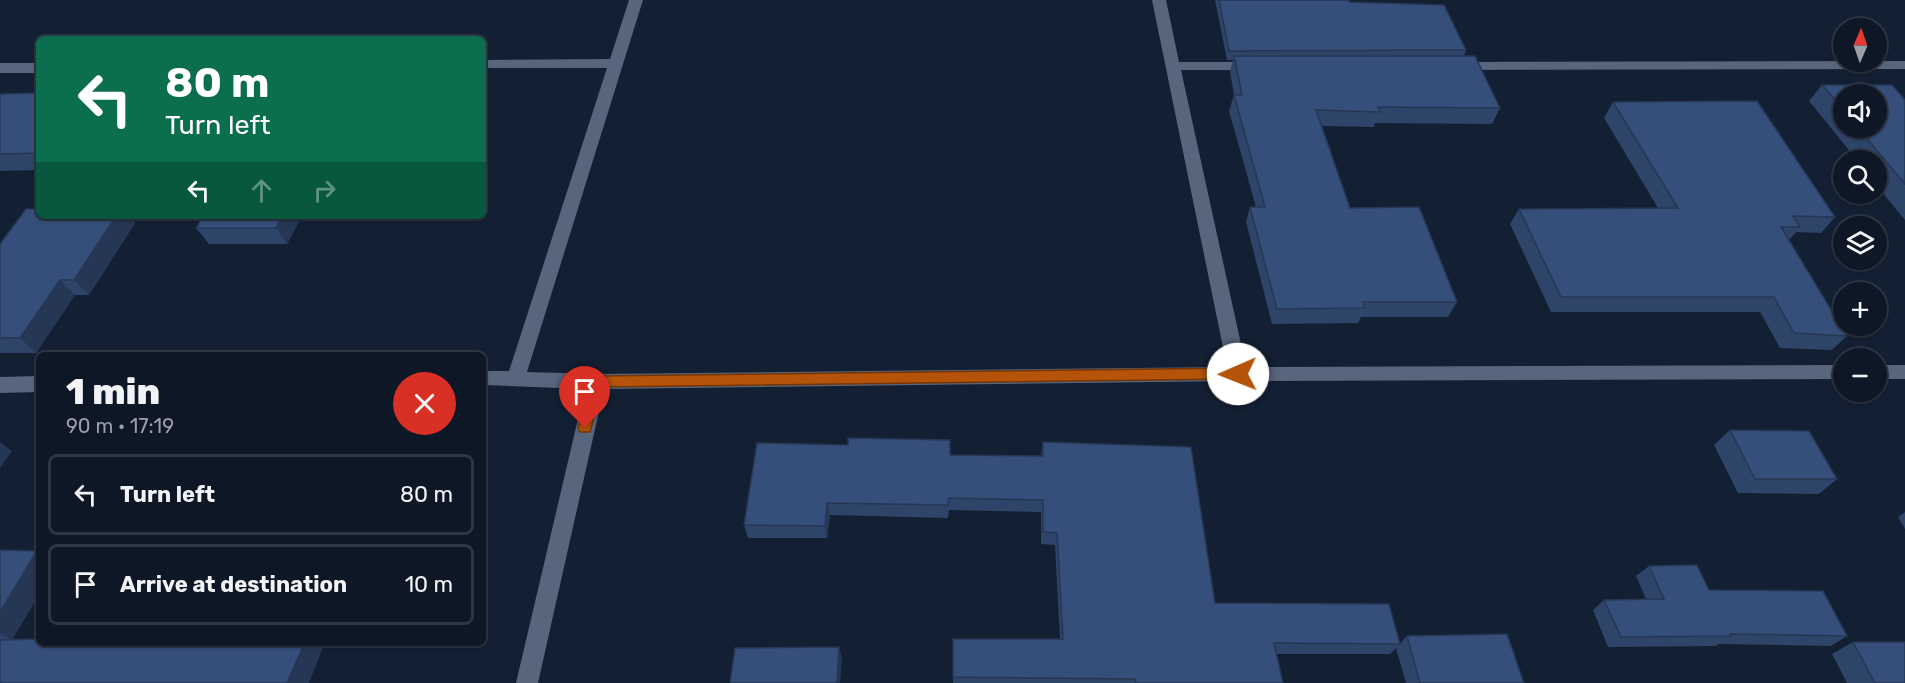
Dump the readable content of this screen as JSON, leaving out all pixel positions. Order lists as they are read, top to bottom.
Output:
{
  "north": "top",
  "page": {
    "map_buttons": ["+", "−"],
    "turn": ["80 m", "Turn left"],
    "heading": ["1 min", "90 m · 17:19"],
    "list": [
      {
        "name": "Turn left",
        "value": "80 m"
      },
      {
        "name": "Arrive at destination",
        "value": "10 m"
      }
    ]
  }
}
